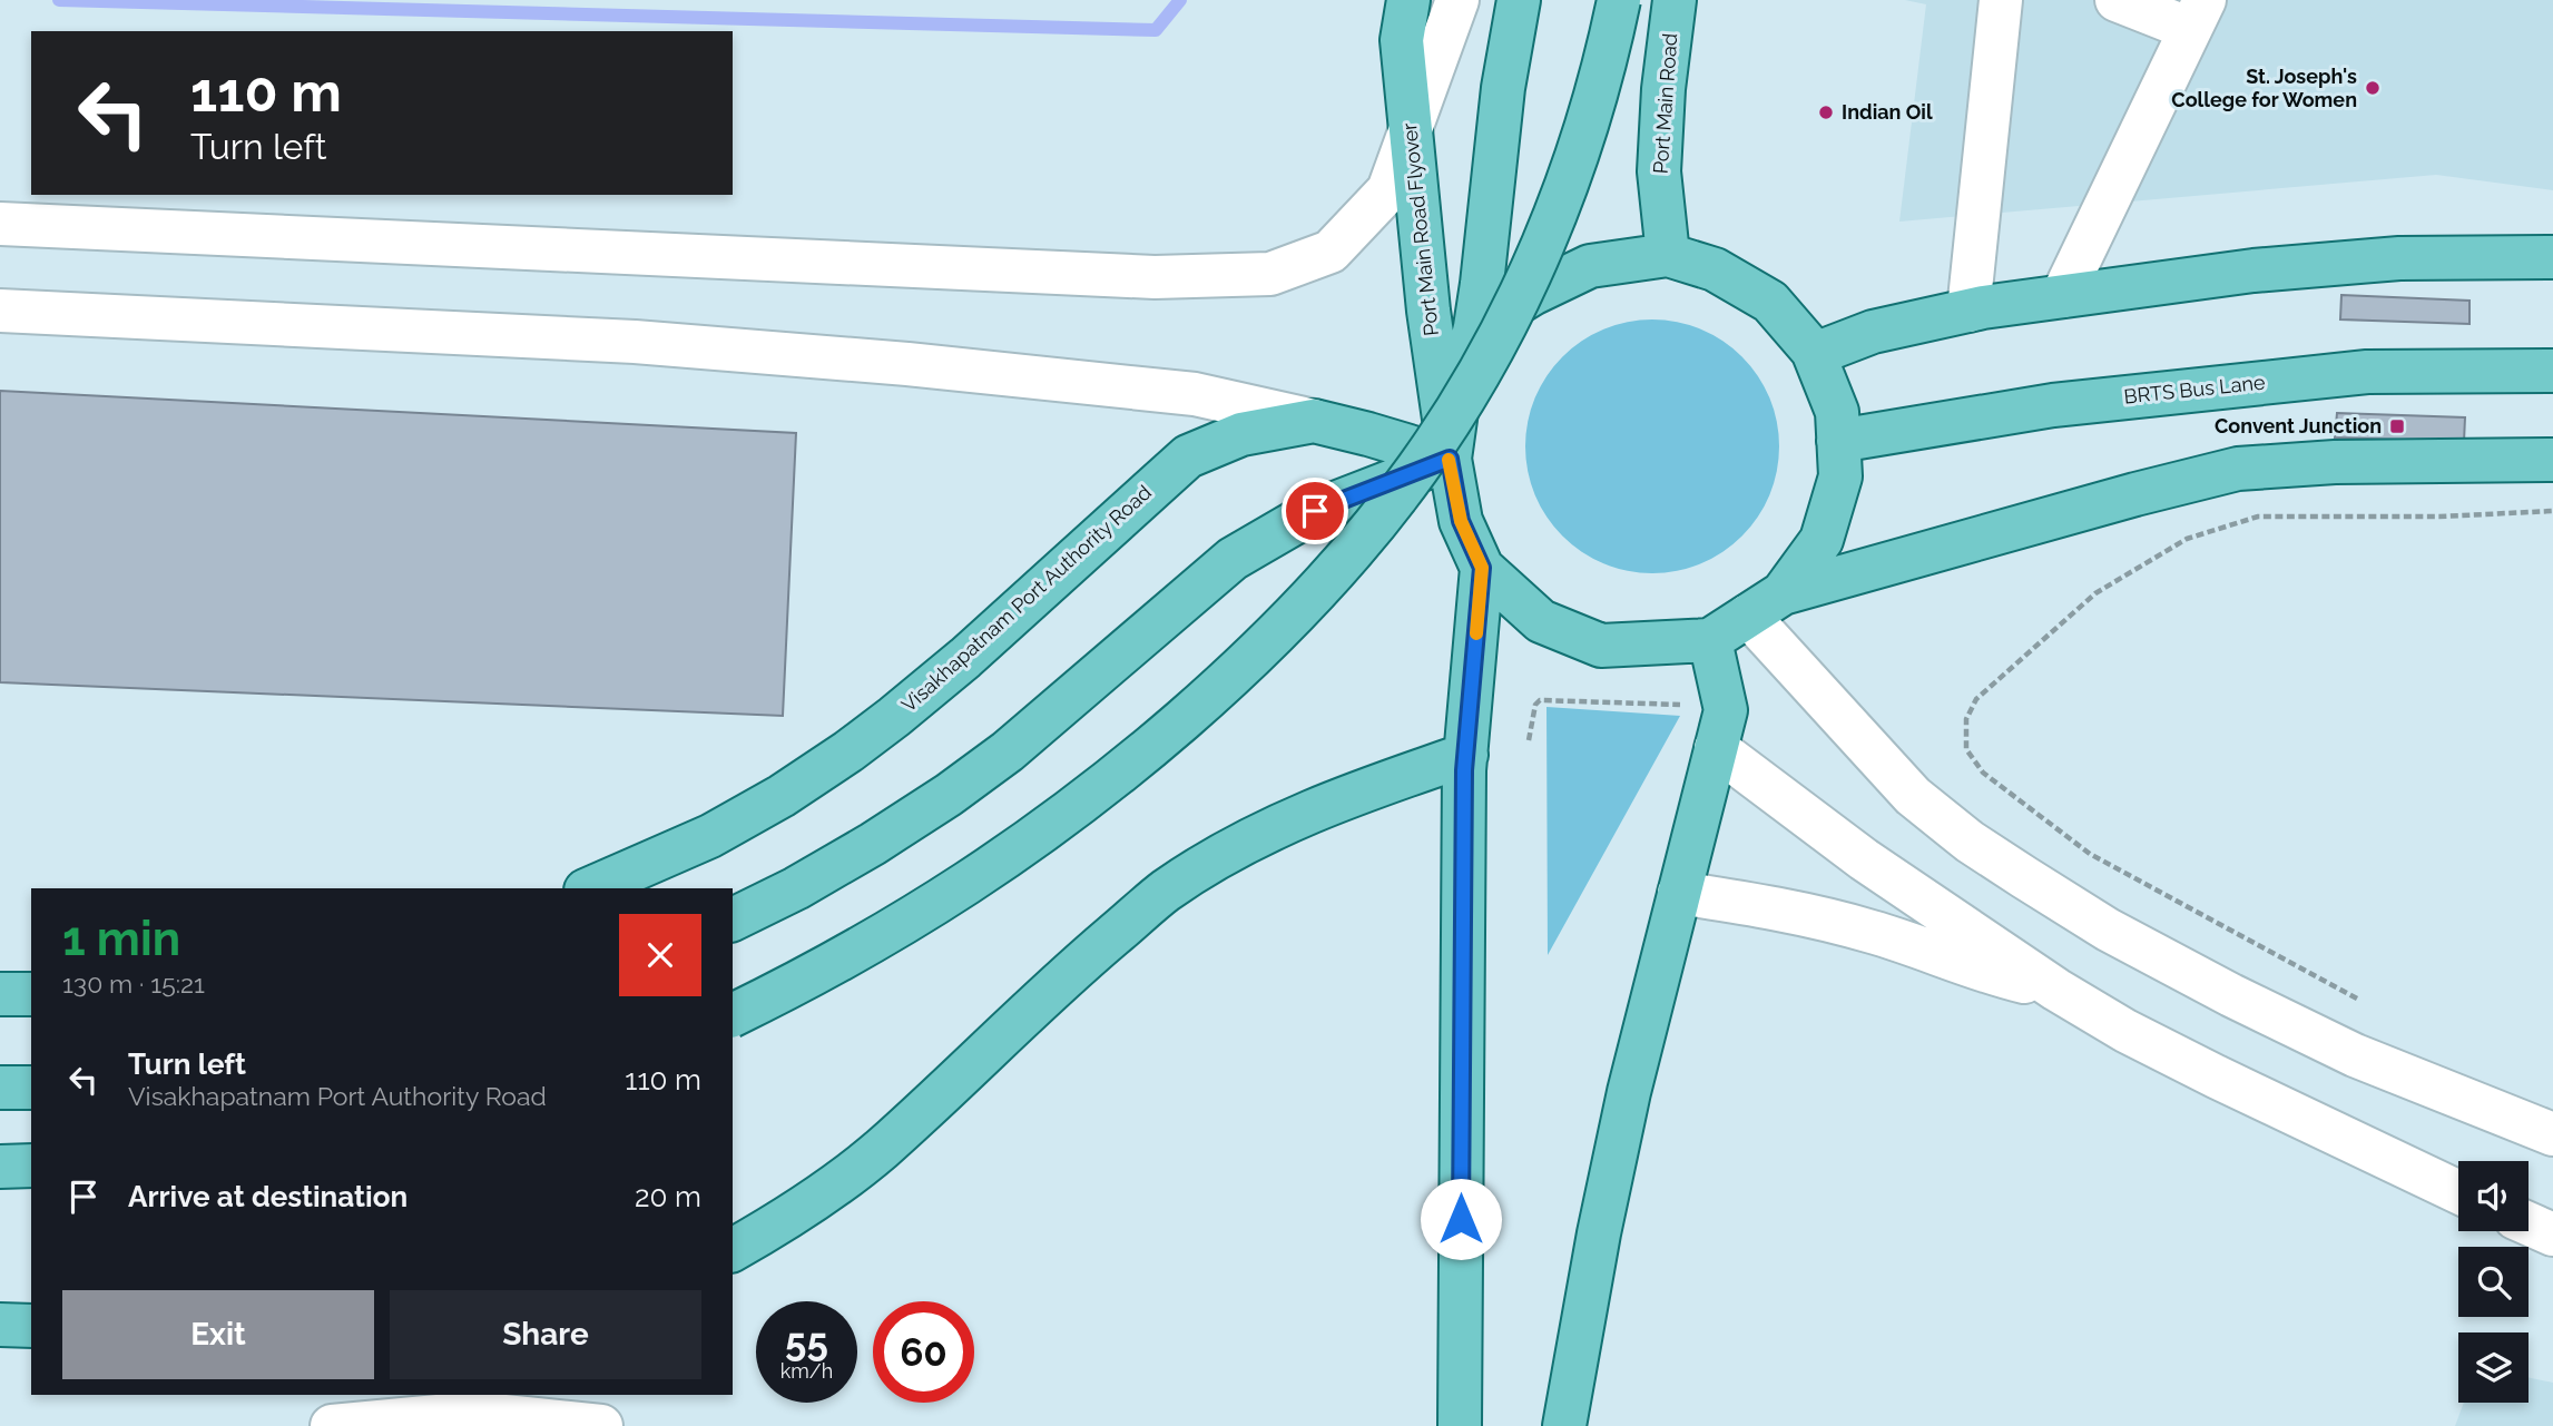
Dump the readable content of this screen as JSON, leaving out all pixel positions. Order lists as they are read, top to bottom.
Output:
{
  "streets": {
    "main road": [
      "Port Main Road",
      "Port Main Road Flyover",
      "BRTS Bus Lane",
      "Visakhapatnam Port Authority Road"
    ]
  },
  "places": {
    "other": ["St. Joseph's College for Women", "Indian Oil"],
    "transit": ["Convent Junction"]
  },
  "page": {
    "turn": ["110 m", "Turn left"],
    "heading": ["1 min", "130 m · 15:21"],
    "list": [
      {
        "name": "Turn left",
        "note": "Visakhapatnam Port Authority Road",
        "value": "110 m"
      },
      {
        "name": "Arrive at destination",
        "value": "20 m"
      }
    ],
    "buttons": ["Exit", "Share"],
    "speed": "55 km/h",
    "limit": "60"
  }
}
